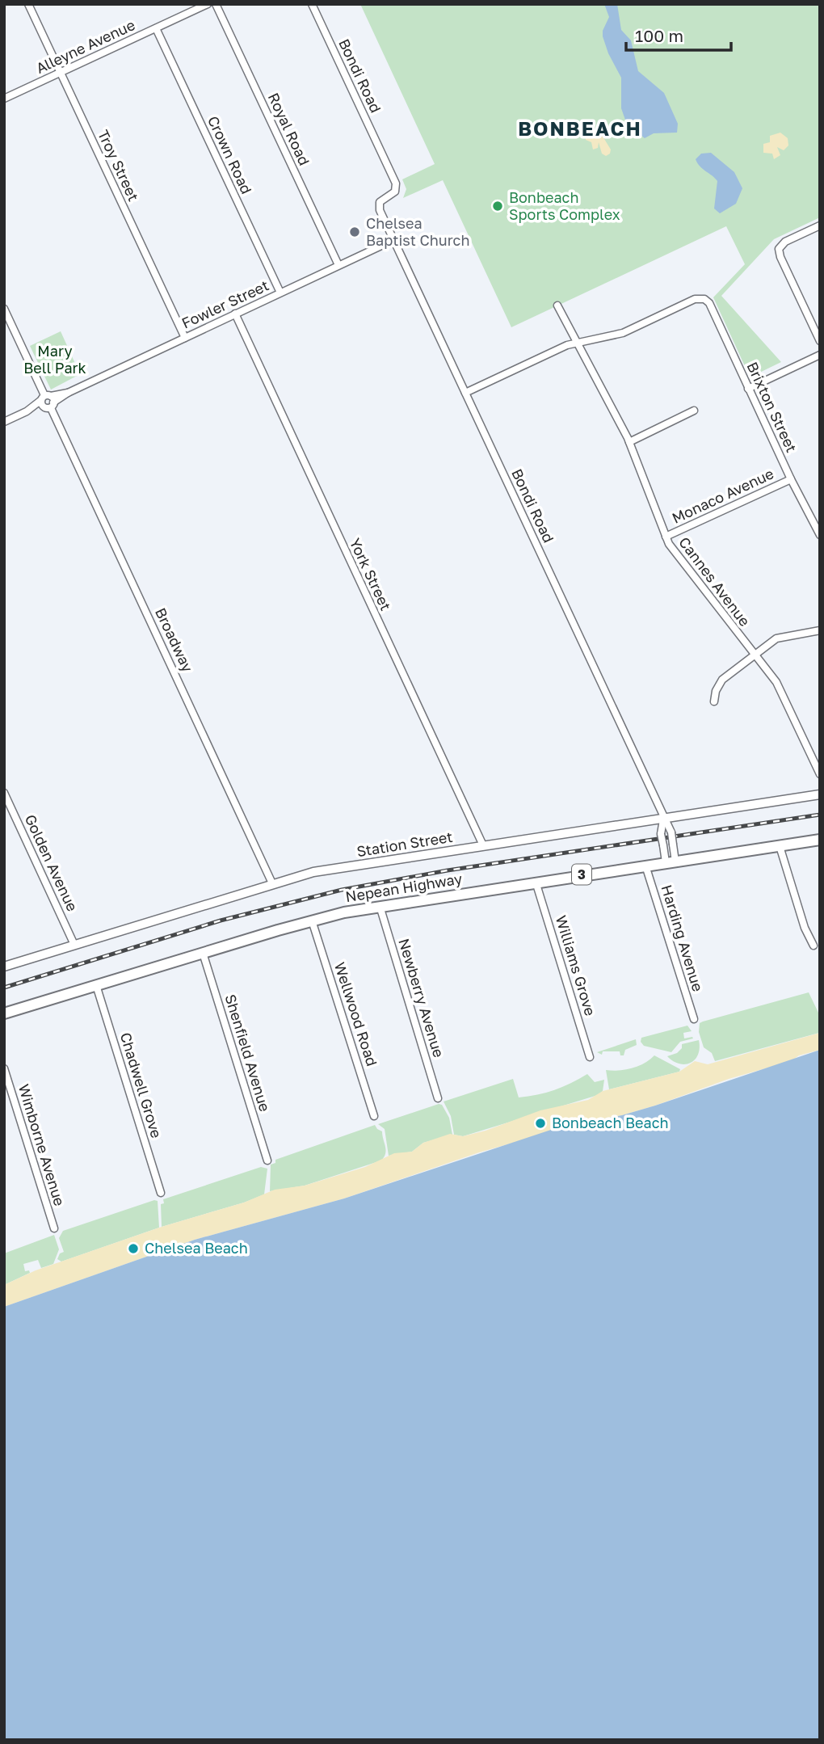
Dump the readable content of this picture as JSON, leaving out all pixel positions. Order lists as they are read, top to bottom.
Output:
{
  "streets": {
    "highway": ["3", "Nepean Highway"],
    "street": [
      "Alleyne Avenue",
      "Bondi Road",
      "Royal Road",
      "Crown Road",
      "Troy Street",
      "Fowler Street",
      "Brixton Street",
      "Monaco Avenue",
      "York Street",
      "Cannes Avenue",
      "Broadway",
      "Station Street",
      "Golden Avenue",
      "Harding Avenue",
      "Williams Grove",
      "Newberry Avenue",
      "Wellwood Road",
      "Shenfield Avenue",
      "Chadwell Grove",
      "Wimborne Avenue"
    ]
  },
  "crossings": [
    ["Alleyne Avenue", "Crown Road"],
    ["Alleyne Avenue", "Troy Street"],
    ["Bondi Road", "Fowler Street"],
    ["Bondi Road", "Station Street"],
    ["Bondi Road", "Nepean Highway"],
    ["Royal Road", "Fowler Street"],
    ["Crown Road", "Fowler Street"],
    ["Troy Street", "Fowler Street"],
    ["Fowler Street", "York Street"],
    ["Fowler Street", "Broadway"],
    ["Brixton Street", "Monaco Avenue"],
    ["Brixton Street", "Cannes Avenue"],
    ["Monaco Avenue", "Cannes Avenue"],
    ["York Street", "Station Street"],
    ["Broadway", "Station Street"],
    ["Station Street", "Golden Avenue"],
    ["Nepean Highway", "Harding Avenue"],
    ["Nepean Highway", "Williams Grove"],
    ["Nepean Highway", "Newberry Avenue"],
    ["Nepean Highway", "Wellwood Road"],
    ["Nepean Highway", "Shenfield Avenue"],
    ["Nepean Highway", "Chadwell Grove"]
  ],
  "districts": ["BONBEACH"],
  "parks": ["Mary Bell Park"],
  "places": [
    "Bonbeach Sports Complex",
    "Chelsea Baptist Church",
    "Bonbeach Beach",
    "Chelsea Beach"
  ],
  "scale_bar": "100 m"
}
